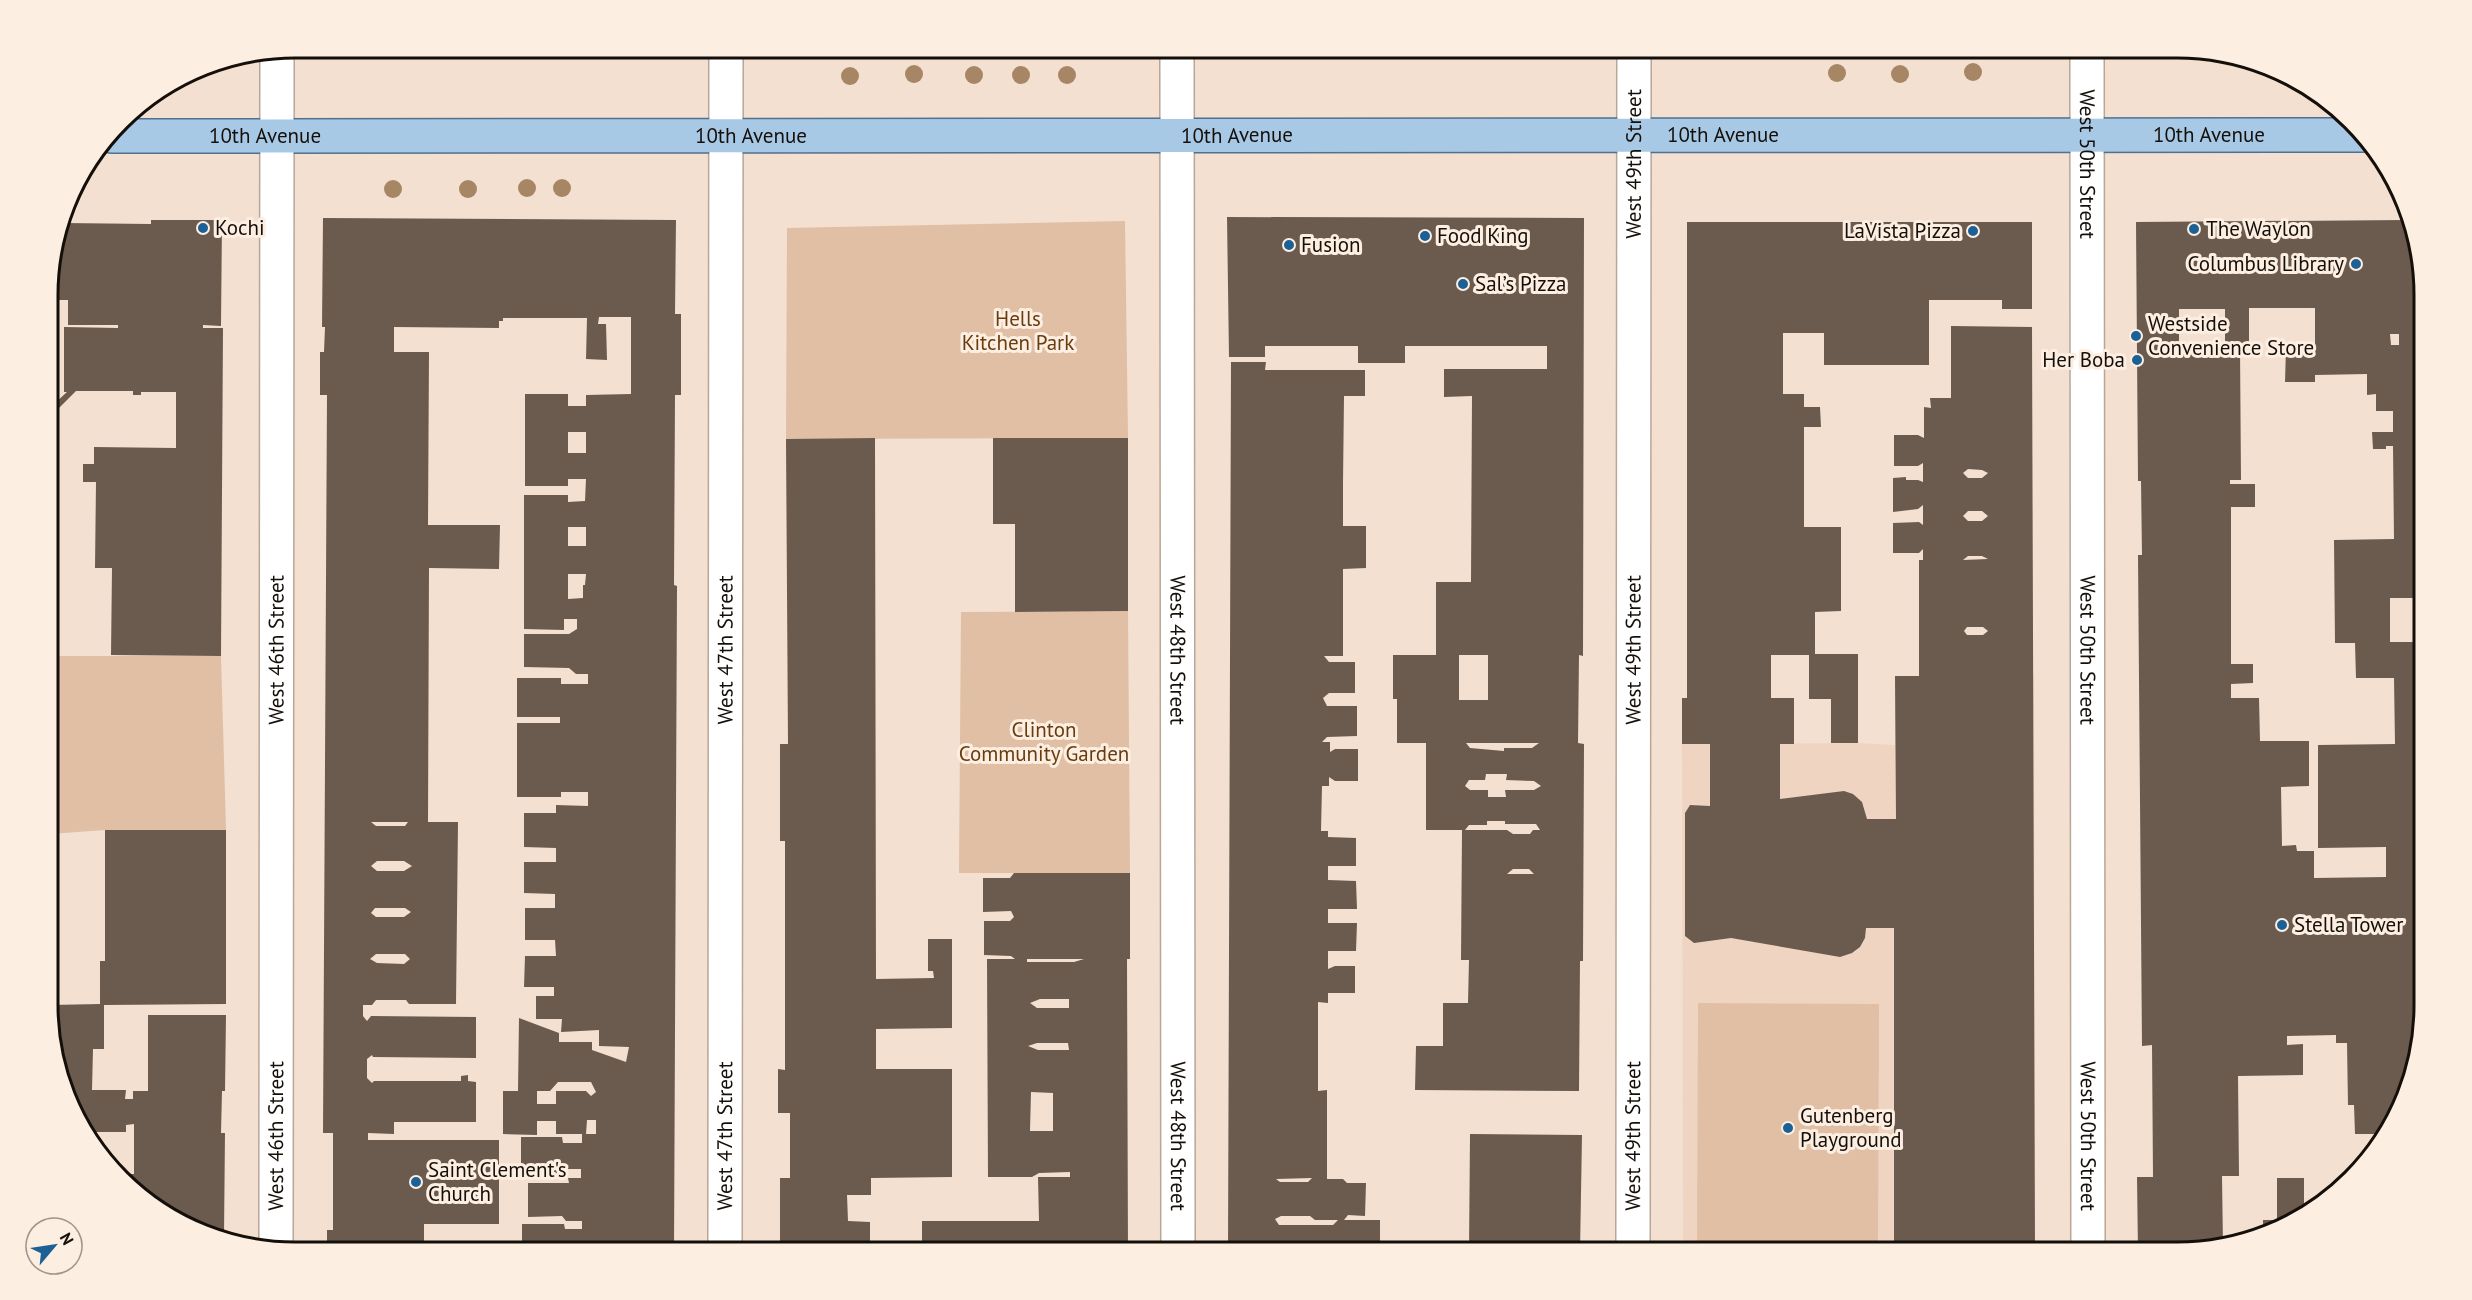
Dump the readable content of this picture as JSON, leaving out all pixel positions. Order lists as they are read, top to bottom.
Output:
{
  "streets": {
    "main road": [
      "10th Avenue",
      "West 49th Street",
      "West 50th Street",
      "West 46th Street",
      "West 47th Street",
      "West 48th Street"
    ]
  },
  "crossings": [
    ["10th Avenue", "West 49th Street"],
    ["10th Avenue", "West 50th Street"],
    ["10th Avenue", "West 46th Street"],
    ["10th Avenue", "West 47th Street"],
    ["10th Avenue", "West 48th Street"]
  ],
  "parks": ["Hells Kitchen Park", "Clinton Community Garden"],
  "places": [
    "Kochi",
    "The Waylon",
    "LaVista Pizza",
    "Food King",
    "Fusion",
    "Columbus Library",
    "Sal’s Pizza",
    "Westside Convenience Store",
    "Her Boba",
    "Stella Tower",
    "Gutenberg Playground",
    "Saint Clement's Church"
  ],
  "north": "top right"
}
